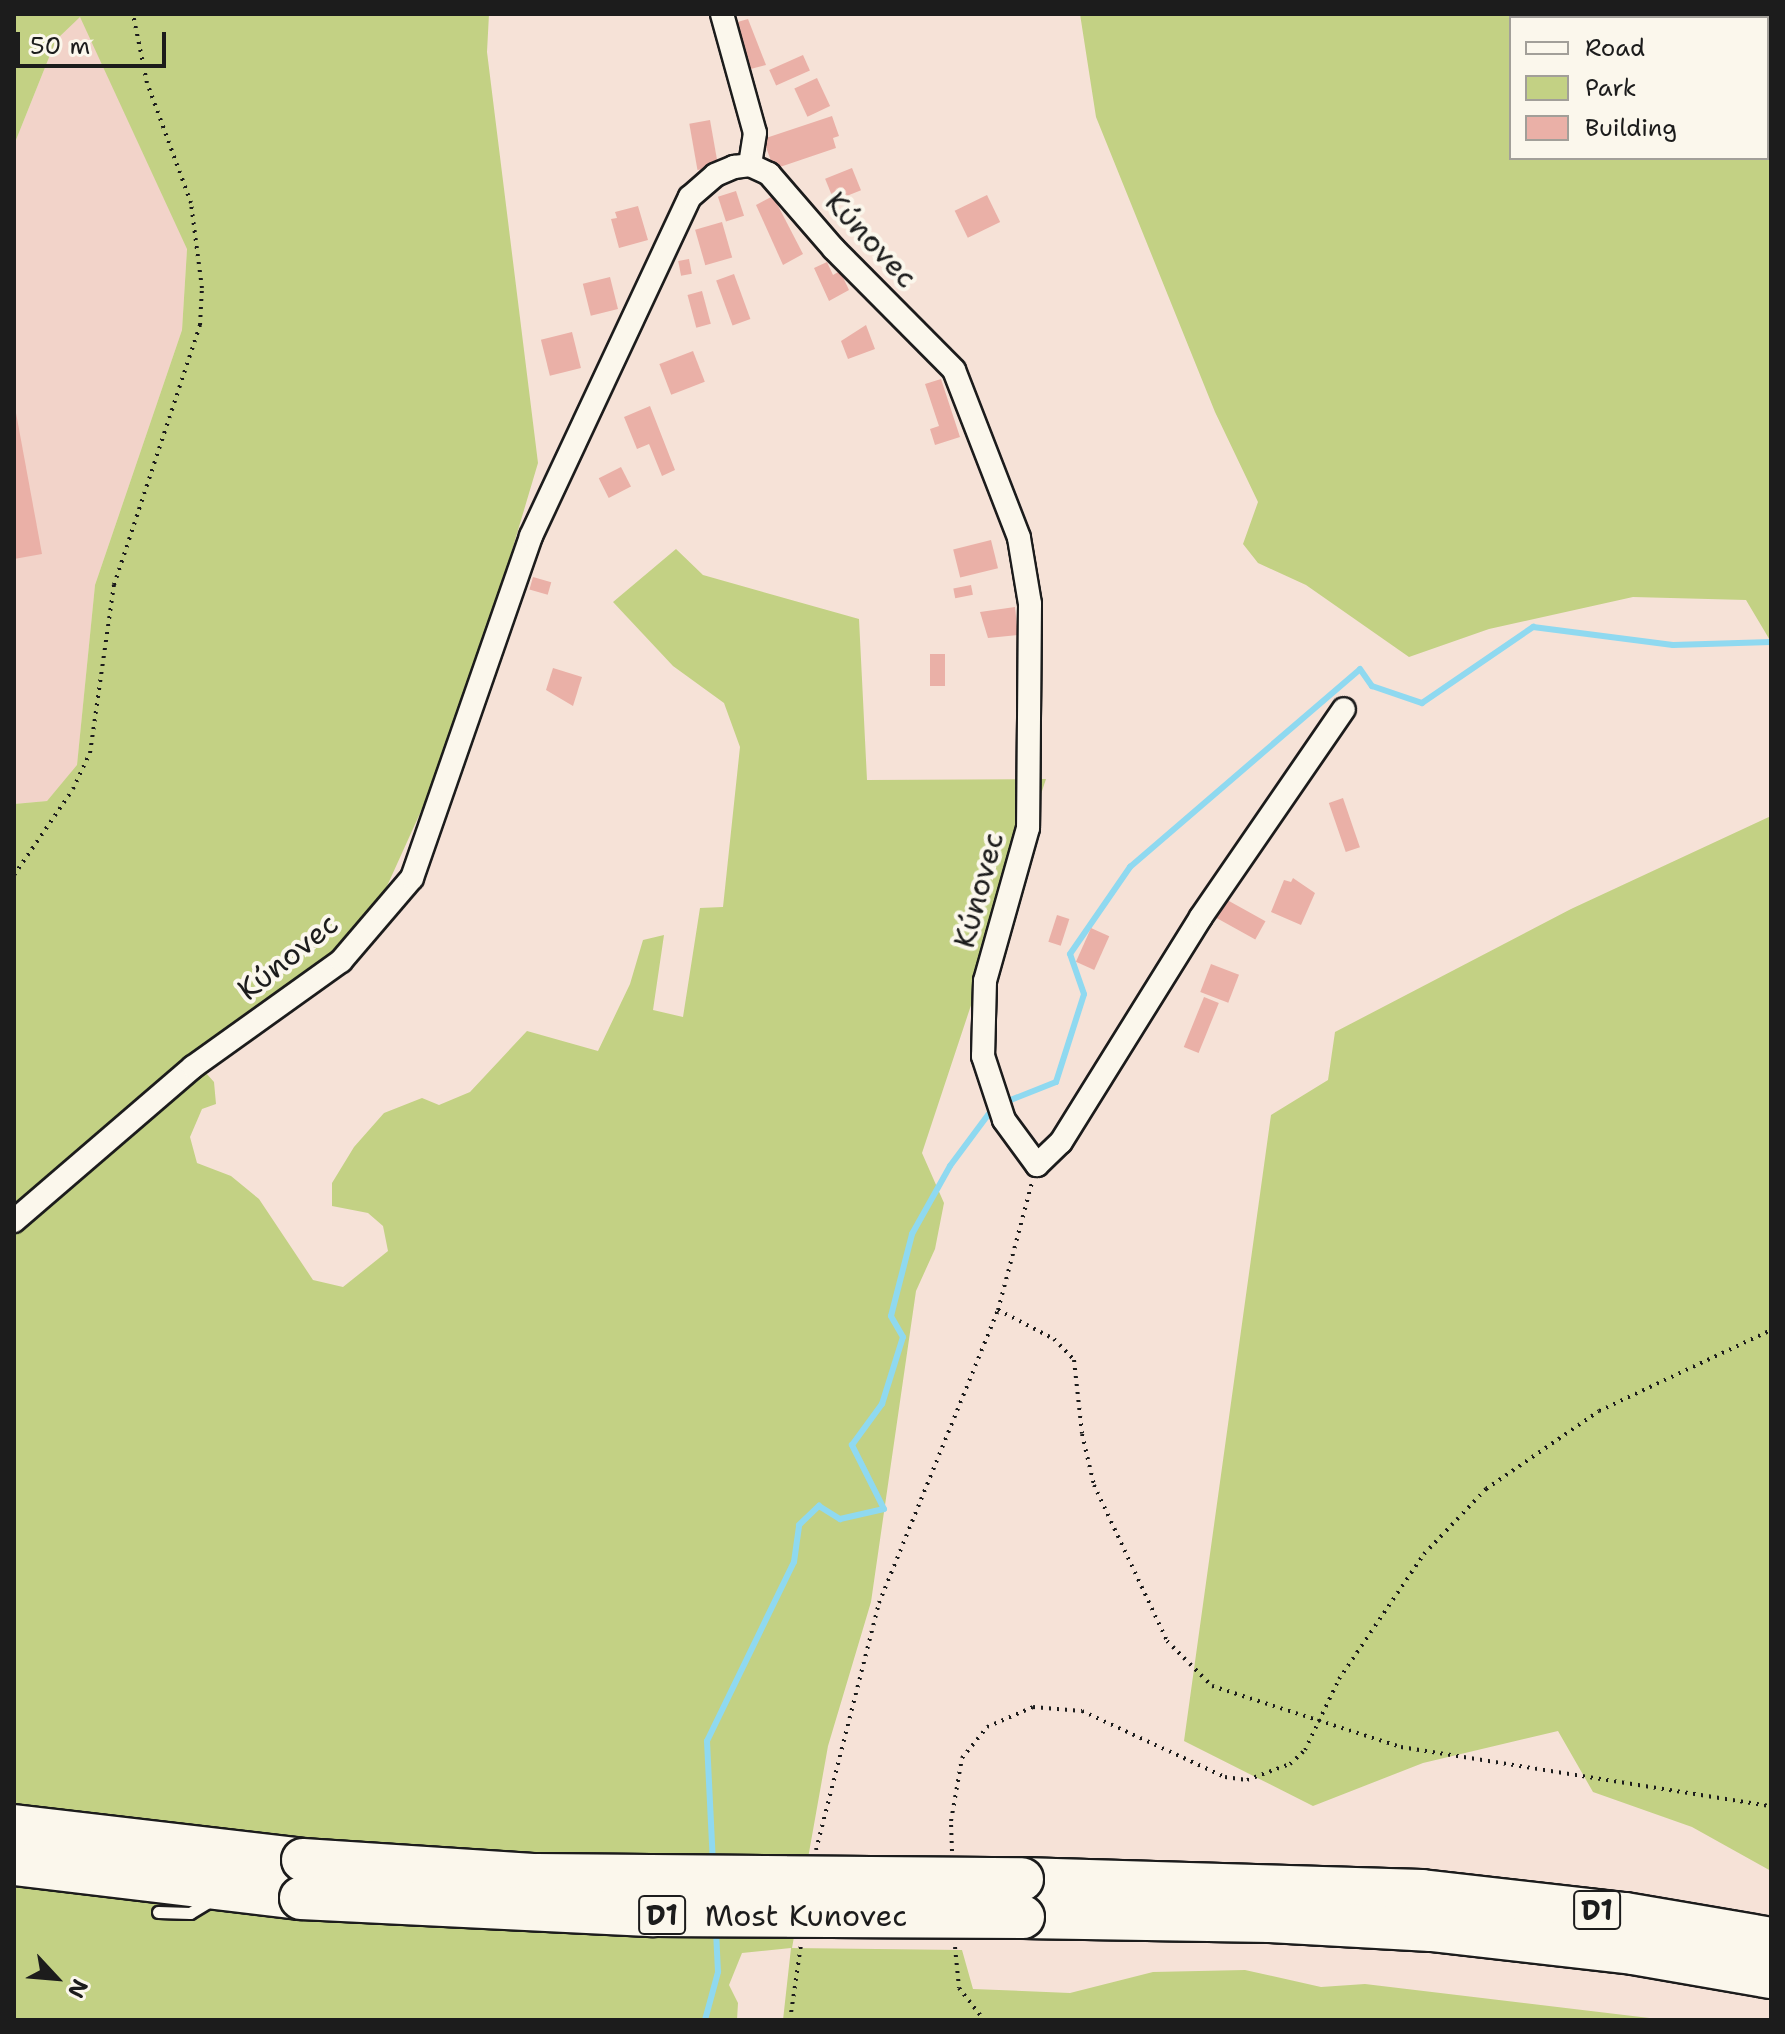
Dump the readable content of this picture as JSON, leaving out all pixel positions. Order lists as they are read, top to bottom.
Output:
{
  "streets": {
    "highway": ["D1", "Most Kunovec"],
    "street": ["Kúnovec"]
  },
  "crossings": [
    ["D1", "Most Kunovec"]
  ],
  "legend": ["Road", "Park", "Building"],
  "scale_bar": "50 m",
  "north": "bottom right"
}
